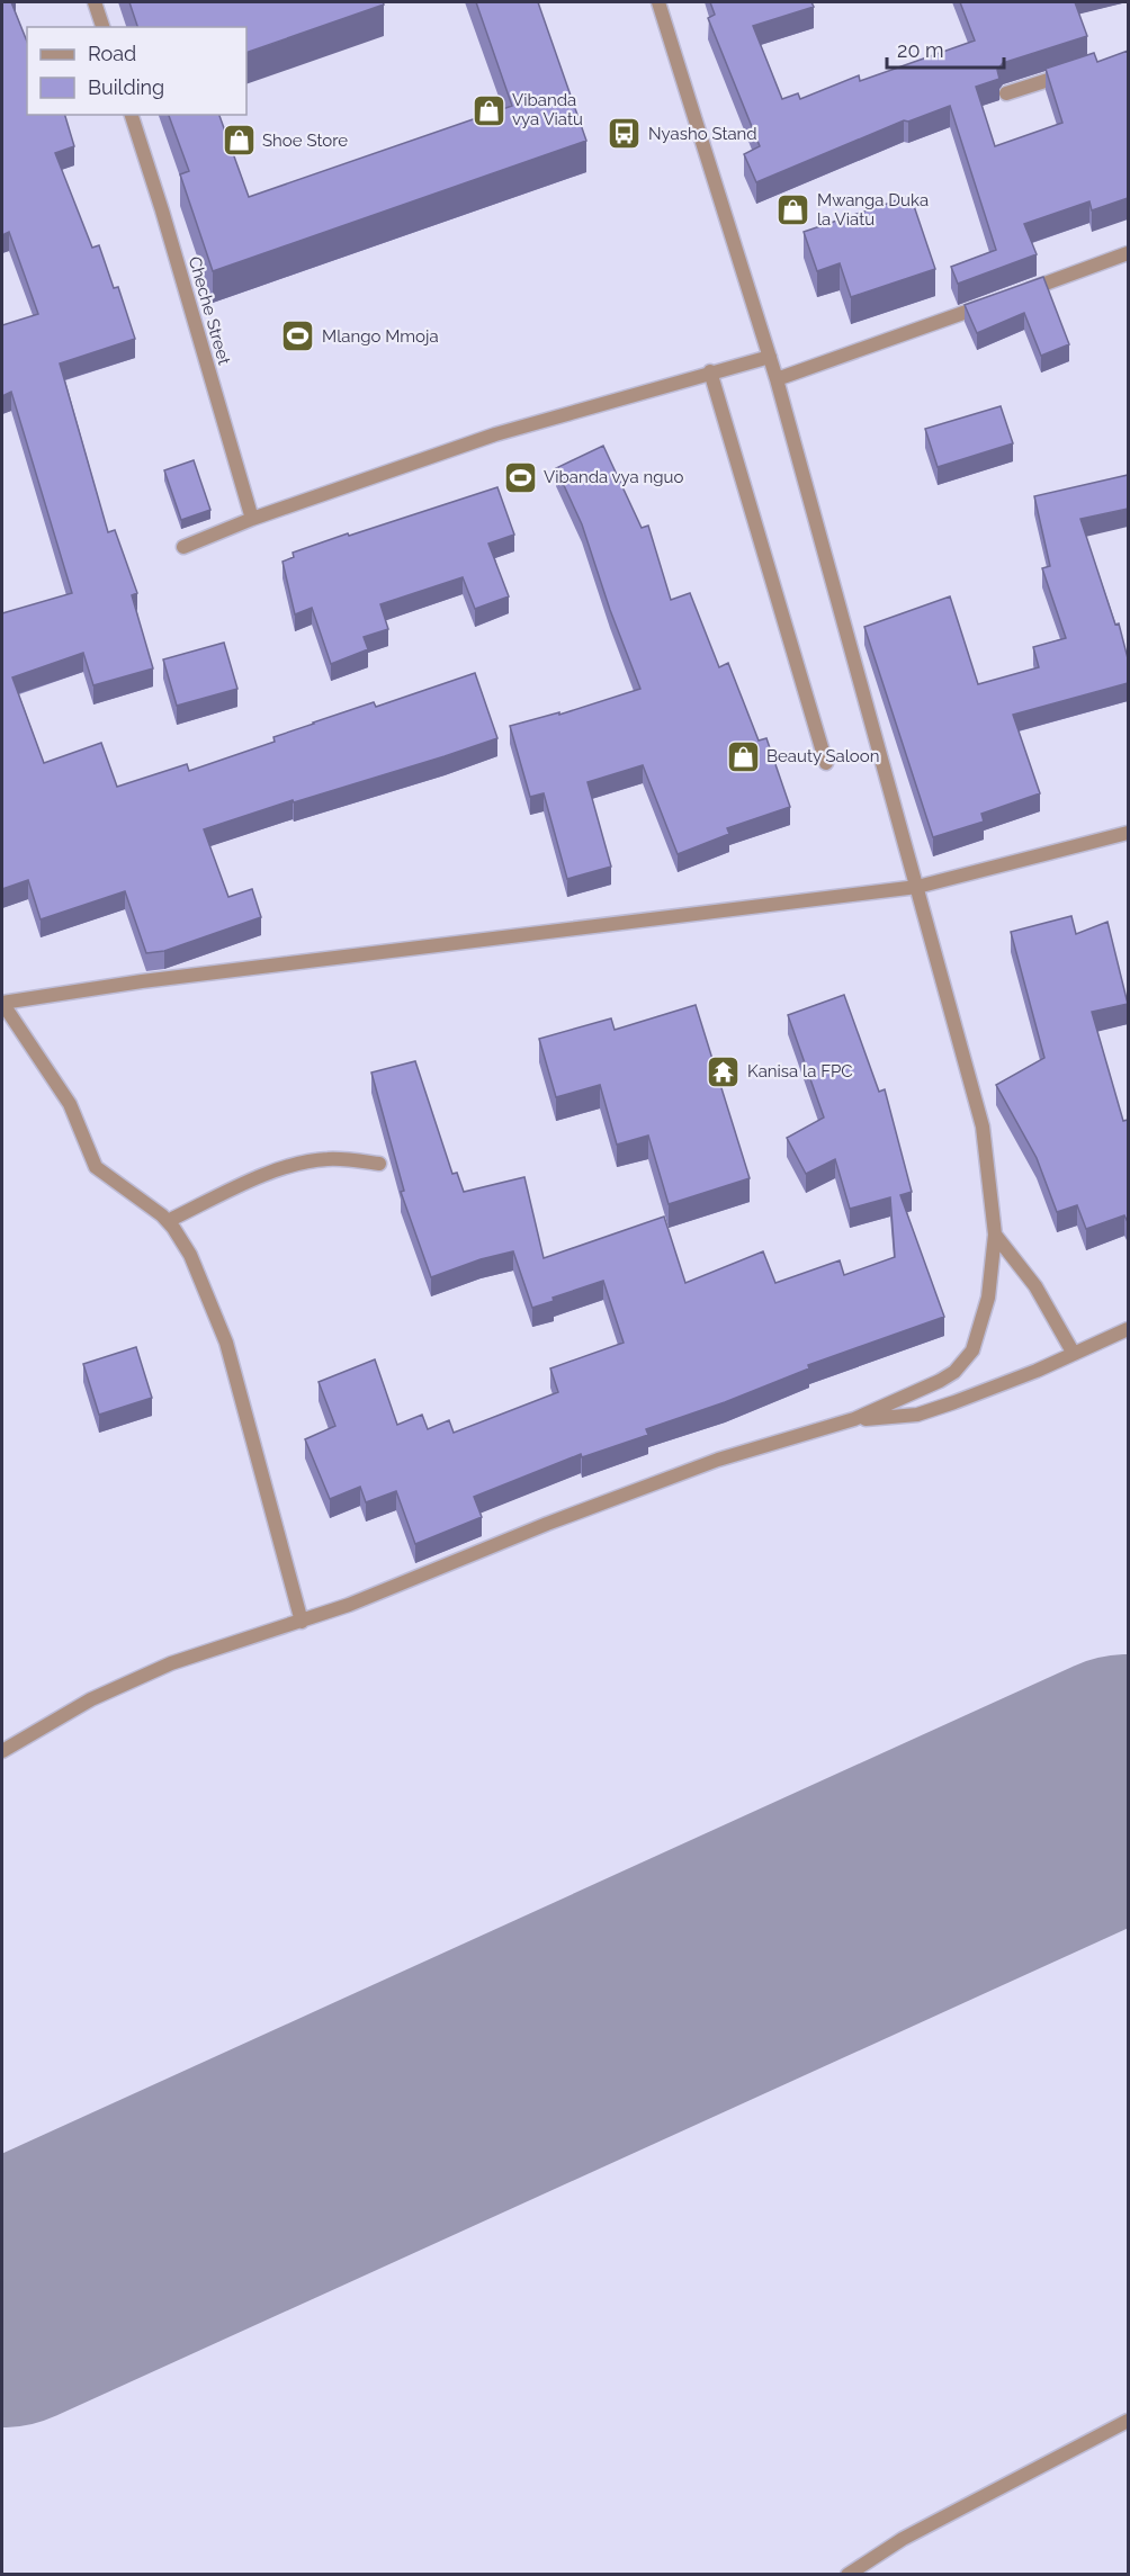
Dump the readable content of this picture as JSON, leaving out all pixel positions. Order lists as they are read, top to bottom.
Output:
{
  "streets": {
    "street": ["Cheche Street"]
  },
  "places": {
    "shop": [
      "Vibanda vya Viatu",
      "Shoe Store",
      "Mwanga Duka la Viatu",
      "Beauty Saloon"
    ],
    "bus stop": ["Nyasho Stand"],
    "sports": ["Mlango Mmoja", "Vibanda vya nguo"],
    "temple": ["Kanisa la FPC"]
  },
  "legend": ["Road", "Building"],
  "scale_bar": "20 m"
}
